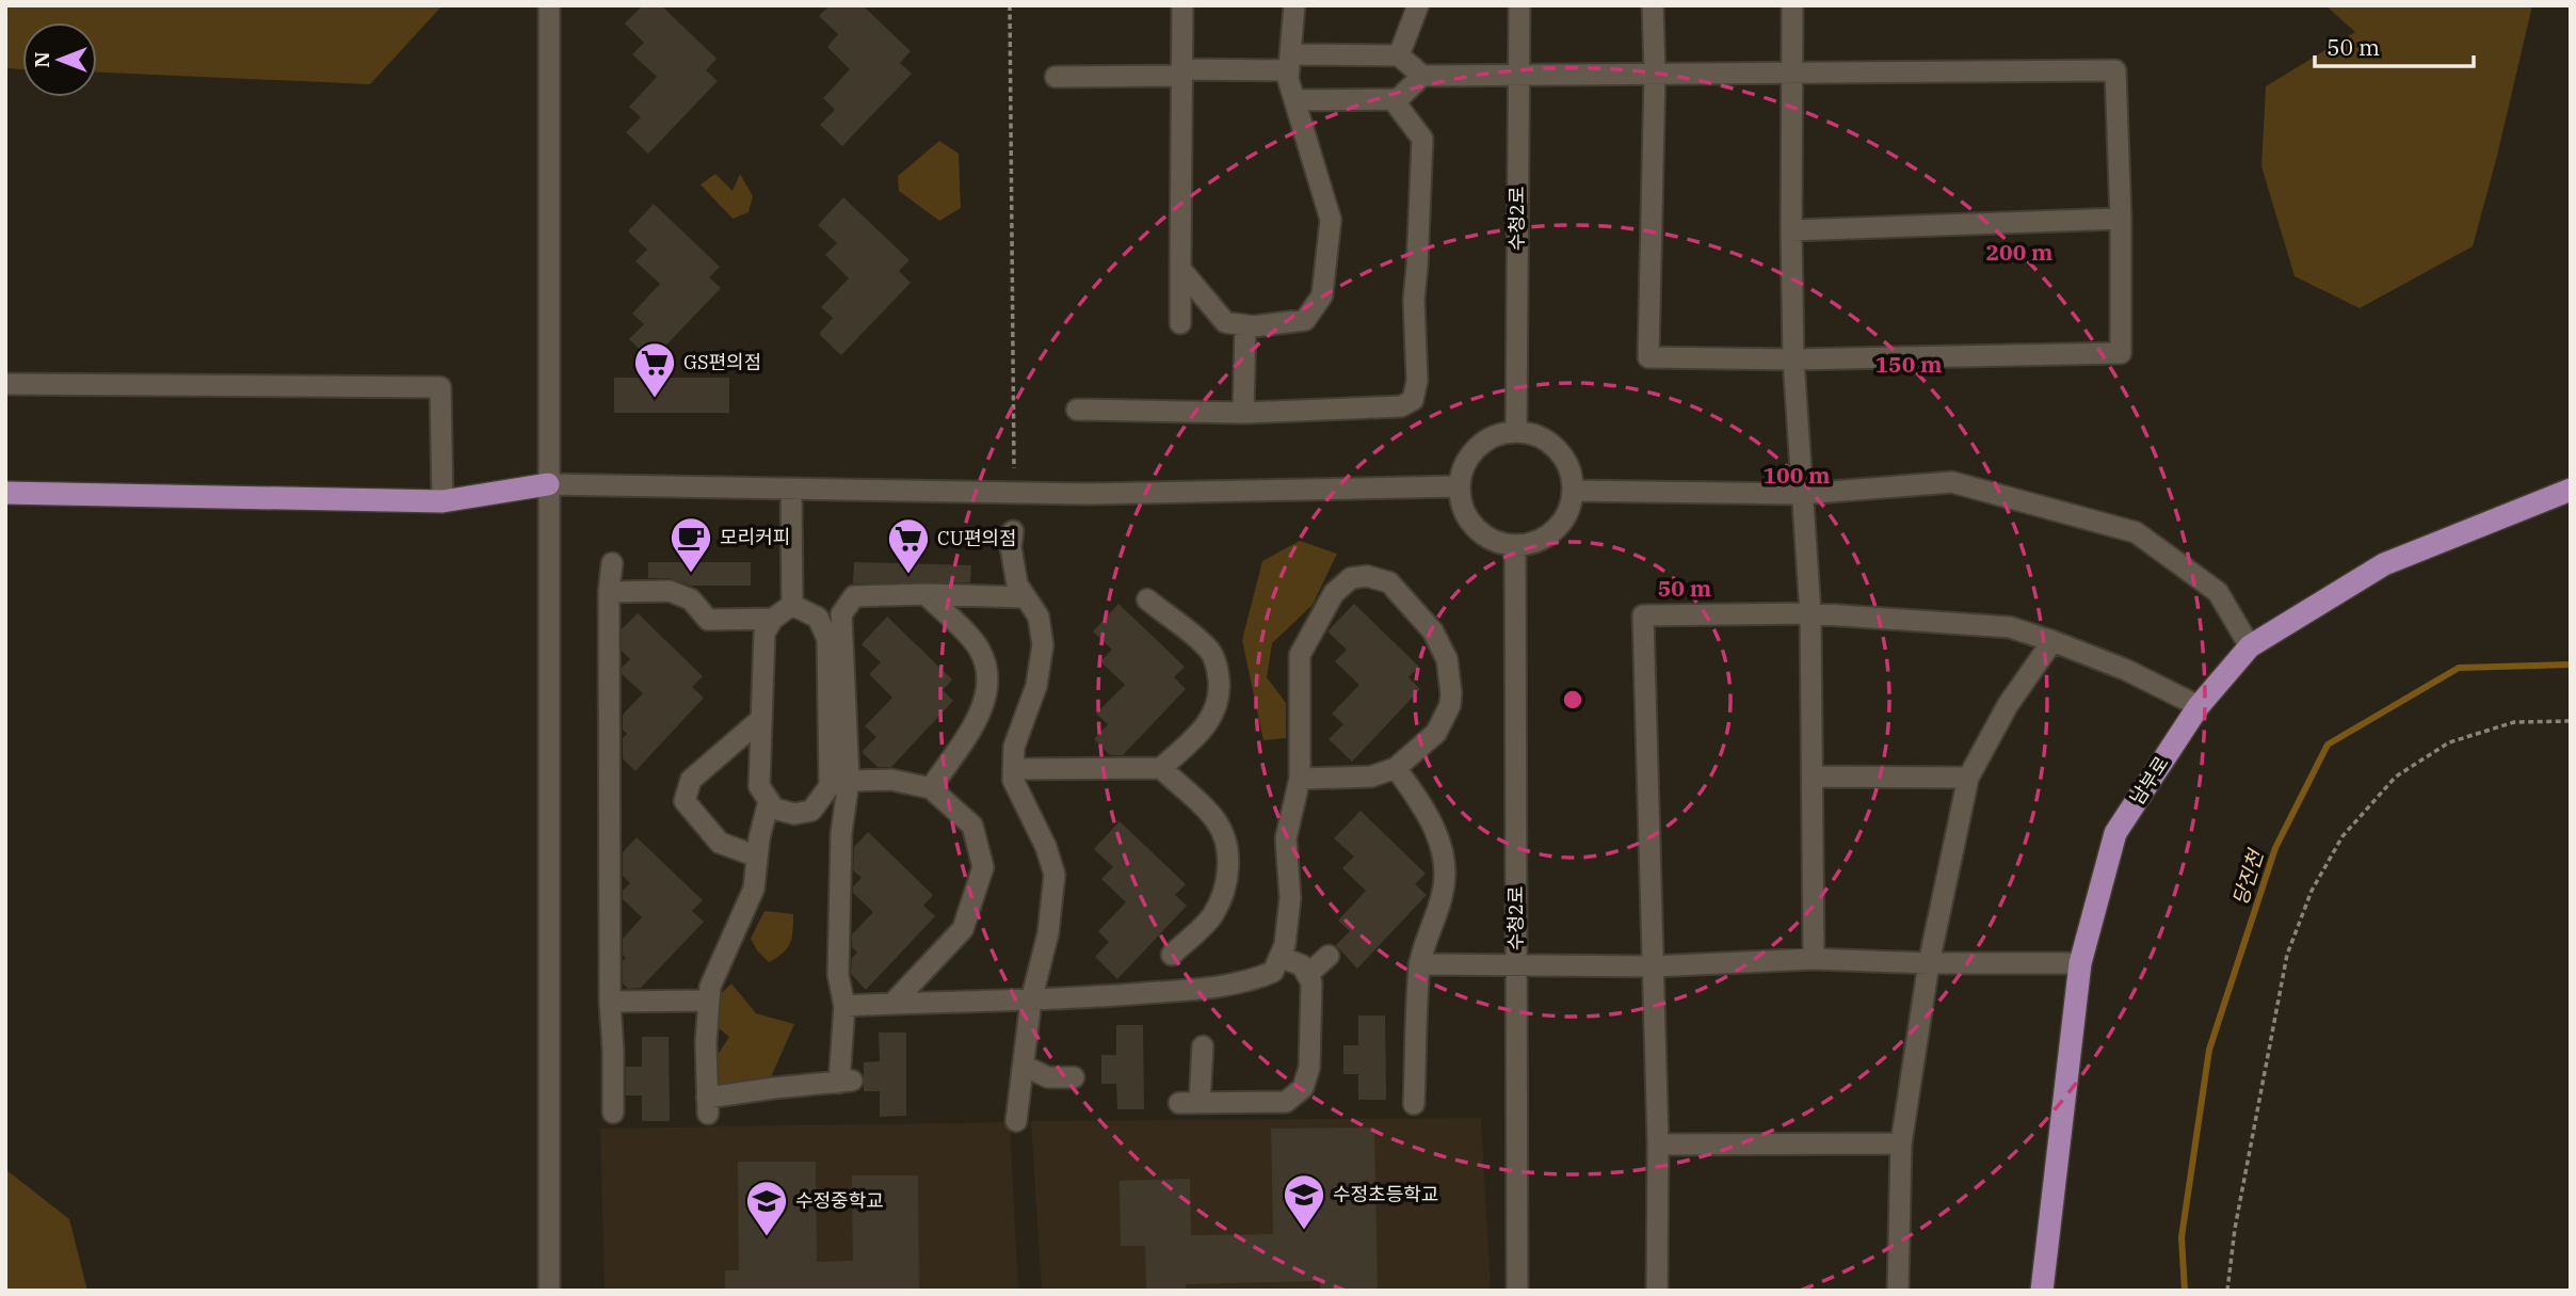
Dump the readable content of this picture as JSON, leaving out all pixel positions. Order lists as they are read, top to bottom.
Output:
{
  "streets": {
    "main road": ["남부로"],
    "street": ["수청2로"]
  },
  "water": ["당진천"],
  "places": {
    "supermarket": ["GS편의점", "CU편의점"],
    "cafe": ["모리커피"],
    "school or university": ["수정초등학교", "수정중학교"]
  },
  "scale_bar": "50 m",
  "north": "left",
  "rings": [
    "200 m",
    "150 m",
    "100 m",
    "50 m"
  ]
}
